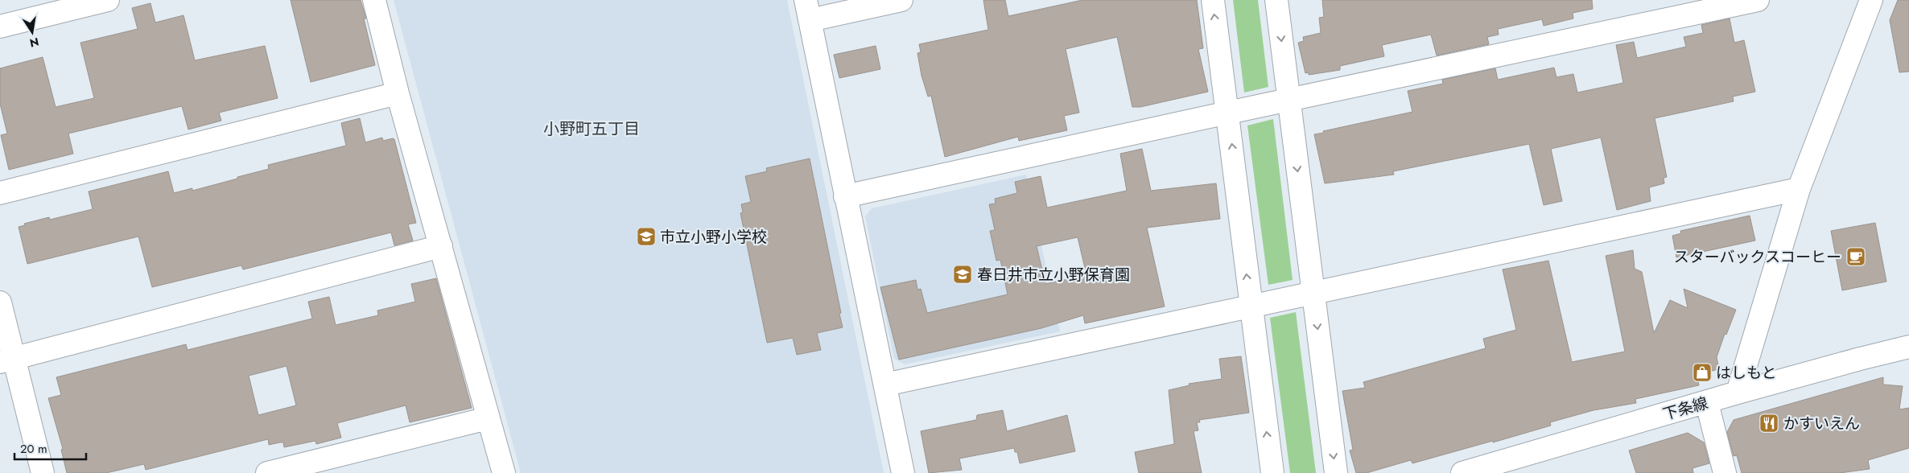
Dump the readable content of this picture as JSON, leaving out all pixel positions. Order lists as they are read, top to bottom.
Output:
{
  "streets": {
    "street": ["下条線"]
  },
  "districts": ["小野町五丁目"],
  "places": {
    "school or university": ["市立小野小学校", "春日井市立小野保育園"],
    "cafe": ["スターバックスコーヒー"],
    "shop": ["はしもと"],
    "restaurant": ["かすいえん"]
  },
  "scale_bar": "20 m",
  "north": "bottom"
}
